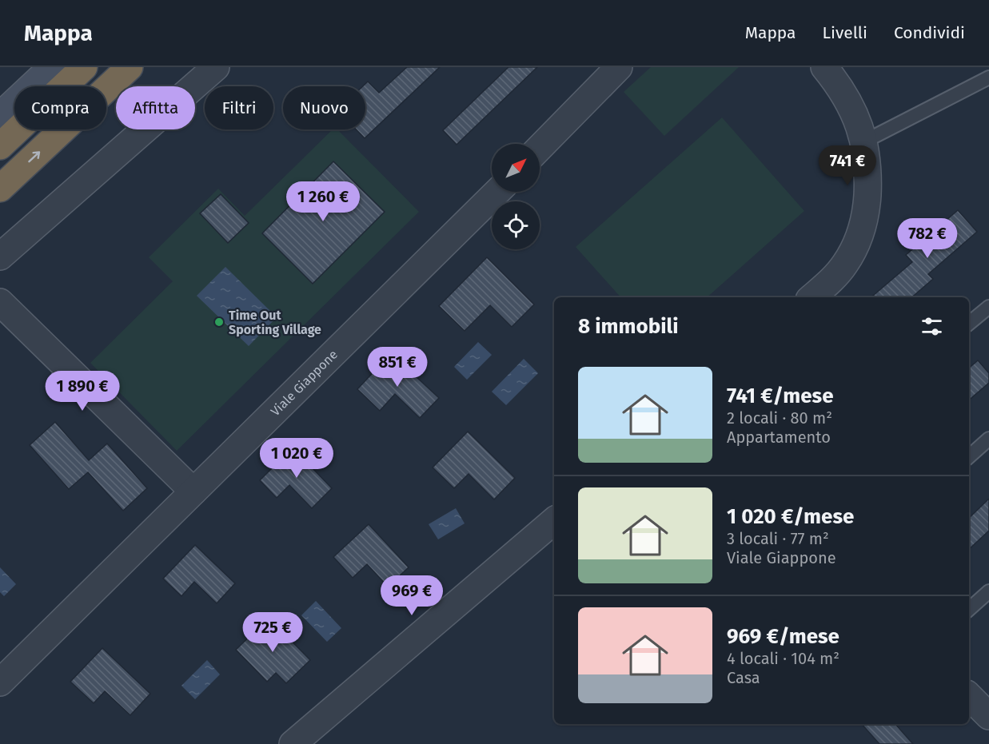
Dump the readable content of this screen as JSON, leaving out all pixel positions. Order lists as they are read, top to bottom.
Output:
{
  "streets": {
    "street": ["Viale Giappone"]
  },
  "places": ["Time Out Sporting Village"],
  "north": "top right",
  "page": {
    "header": "Mappa",
    "nav": ["Mappa", "Livelli", "Condividi"],
    "chip": [
      "Compra",
      "Affitta",
      "Filtri",
      "Nuovo"
    ],
    "price": [
      "741 €",
      "1 260 €",
      "782 €",
      "851 €",
      "1 890 €",
      "1 020 €",
      "969 €",
      "725 €"
    ],
    "heading": "8 immobili",
    "list": [
      {
        "name": "741 €/mese",
        "note": "2 locali · 80 m² · Appartamento"
      },
      {
        "name": "1 020 €/mese",
        "note": "3 locali · 77 m² · Viale Giappone"
      },
      {
        "name": "969 €/mese",
        "note": "4 locali · 104 m² · Casa"
      }
    ]
  }
}
